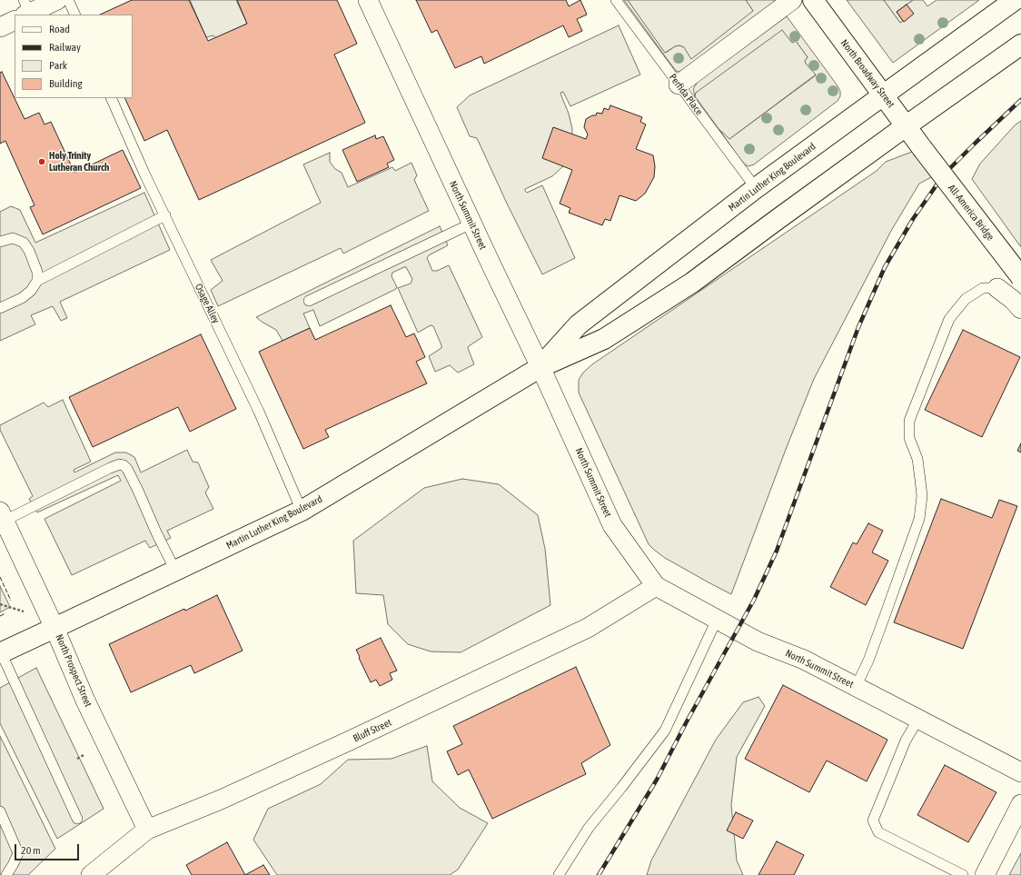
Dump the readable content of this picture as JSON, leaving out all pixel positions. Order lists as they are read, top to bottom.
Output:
{
  "streets": {
    "main road": ["North Broadway Street", "Martin Luther King Boulevard", "All-America Bridge"],
    "street": ["North Summit Street", "North Prospect Street", "Bluff Street"],
    "lane": ["Perfida Place", "Osage Alley"]
  },
  "crossings": [
    ["North Broadway Street", "Martin Luther King Boulevard"],
    ["North Broadway Street", "All-America Bridge"],
    ["Perfida Place", "Martin Luther King Boulevard"],
    ["Martin Luther King Boulevard", "North Summit Street"],
    ["Martin Luther King Boulevard", "Osage Alley"],
    ["Martin Luther King Boulevard", "North Prospect Street"],
    ["North Summit Street", "Bluff Street"],
    ["North Prospect Street", "Bluff Street"]
  ],
  "places": ["Holy Trinity Lutheran Church"],
  "legend": [
    "Road",
    "Railway",
    "Park",
    "Building"
  ],
  "scale_bar": "20 m"
}
